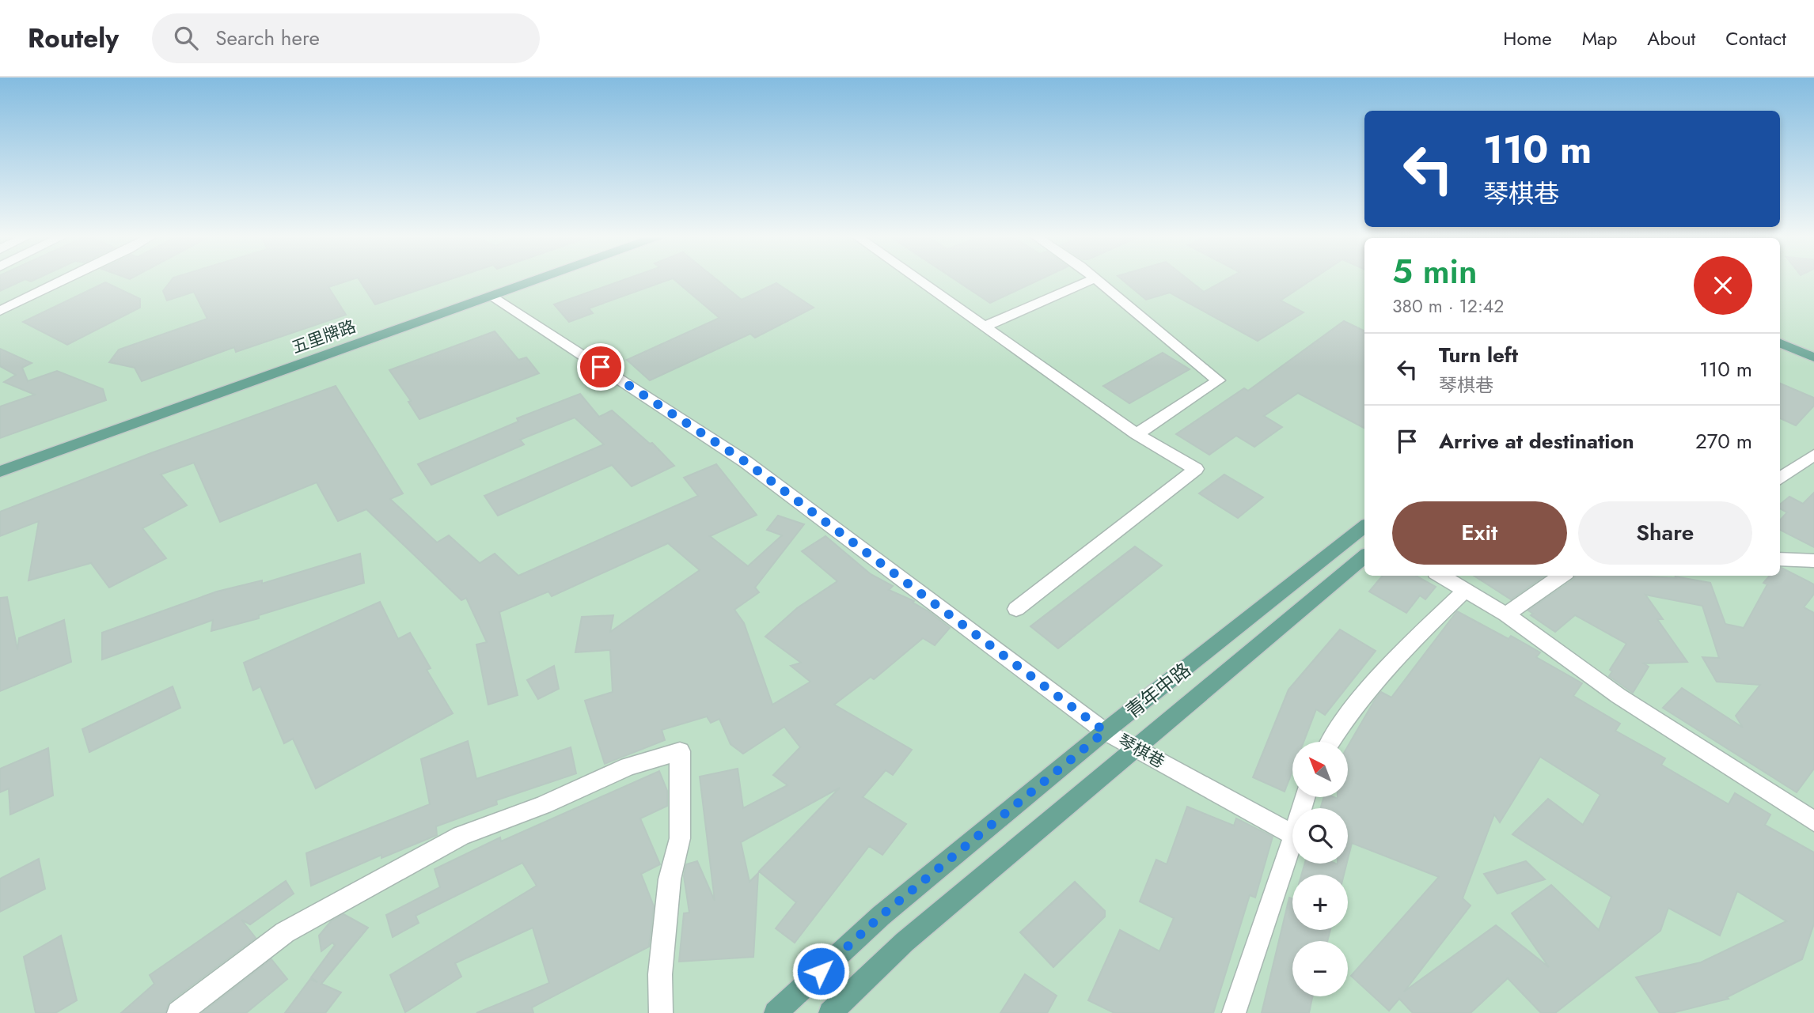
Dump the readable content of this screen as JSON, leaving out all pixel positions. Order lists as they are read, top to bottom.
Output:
{
  "streets": {
    "main road": ["五里牌路", "青年中路"],
    "street": ["琴棋巷"]
  },
  "crossings": [
    ["五里牌路", "琴棋巷"],
    ["青年中路", "琴棋巷"]
  ],
  "north": "top left",
  "page": {
    "header": "Routely",
    "search": "Search here",
    "nav": [
      "Home",
      "Map",
      "About",
      "Contact"
    ],
    "turn": ["110 m", "琴棋巷"],
    "heading": ["5 min", "380 m · 12:42"],
    "list": [
      {
        "name": "Turn left",
        "note": "琴棋巷",
        "value": "110 m"
      },
      {
        "name": "Arrive at destination",
        "value": "270 m"
      }
    ],
    "buttons": ["Exit", "Share"],
    "map_buttons": ["+", "−"]
  }
}
